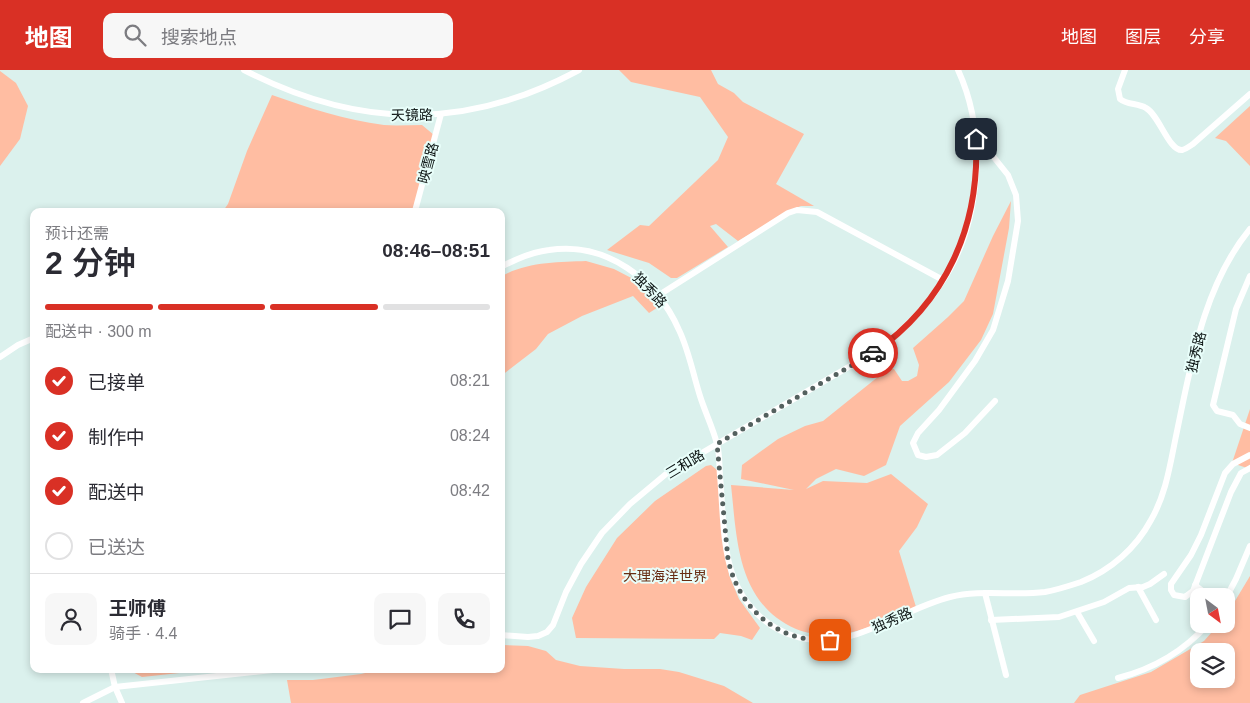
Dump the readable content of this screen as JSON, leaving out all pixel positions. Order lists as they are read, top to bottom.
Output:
{
  "streets": {
    "street": [
      "天镜路",
      "映雪路",
      "独秀路",
      "三和路"
    ]
  },
  "crossings": [
    ["天镜路", "映雪路"],
    ["独秀路", "三和路"]
  ],
  "parks": ["大理海洋世界"],
  "north": "bottom right",
  "page": {
    "header": "地图",
    "search": "搜索地点",
    "nav": ["地图", "图层", "分享"],
    "heading": ["2 分钟", "预计还需", "08:46–08:51"],
    "panel": ["王师傅", "骑手 · 4.4"],
    "bar": "配送中 · 300 m",
    "list": [
      ["已接单", "08:21"],
      ["制作中", "08:24"],
      ["配送中", "08:42"],
      "已送达"
    ]
  }
}
